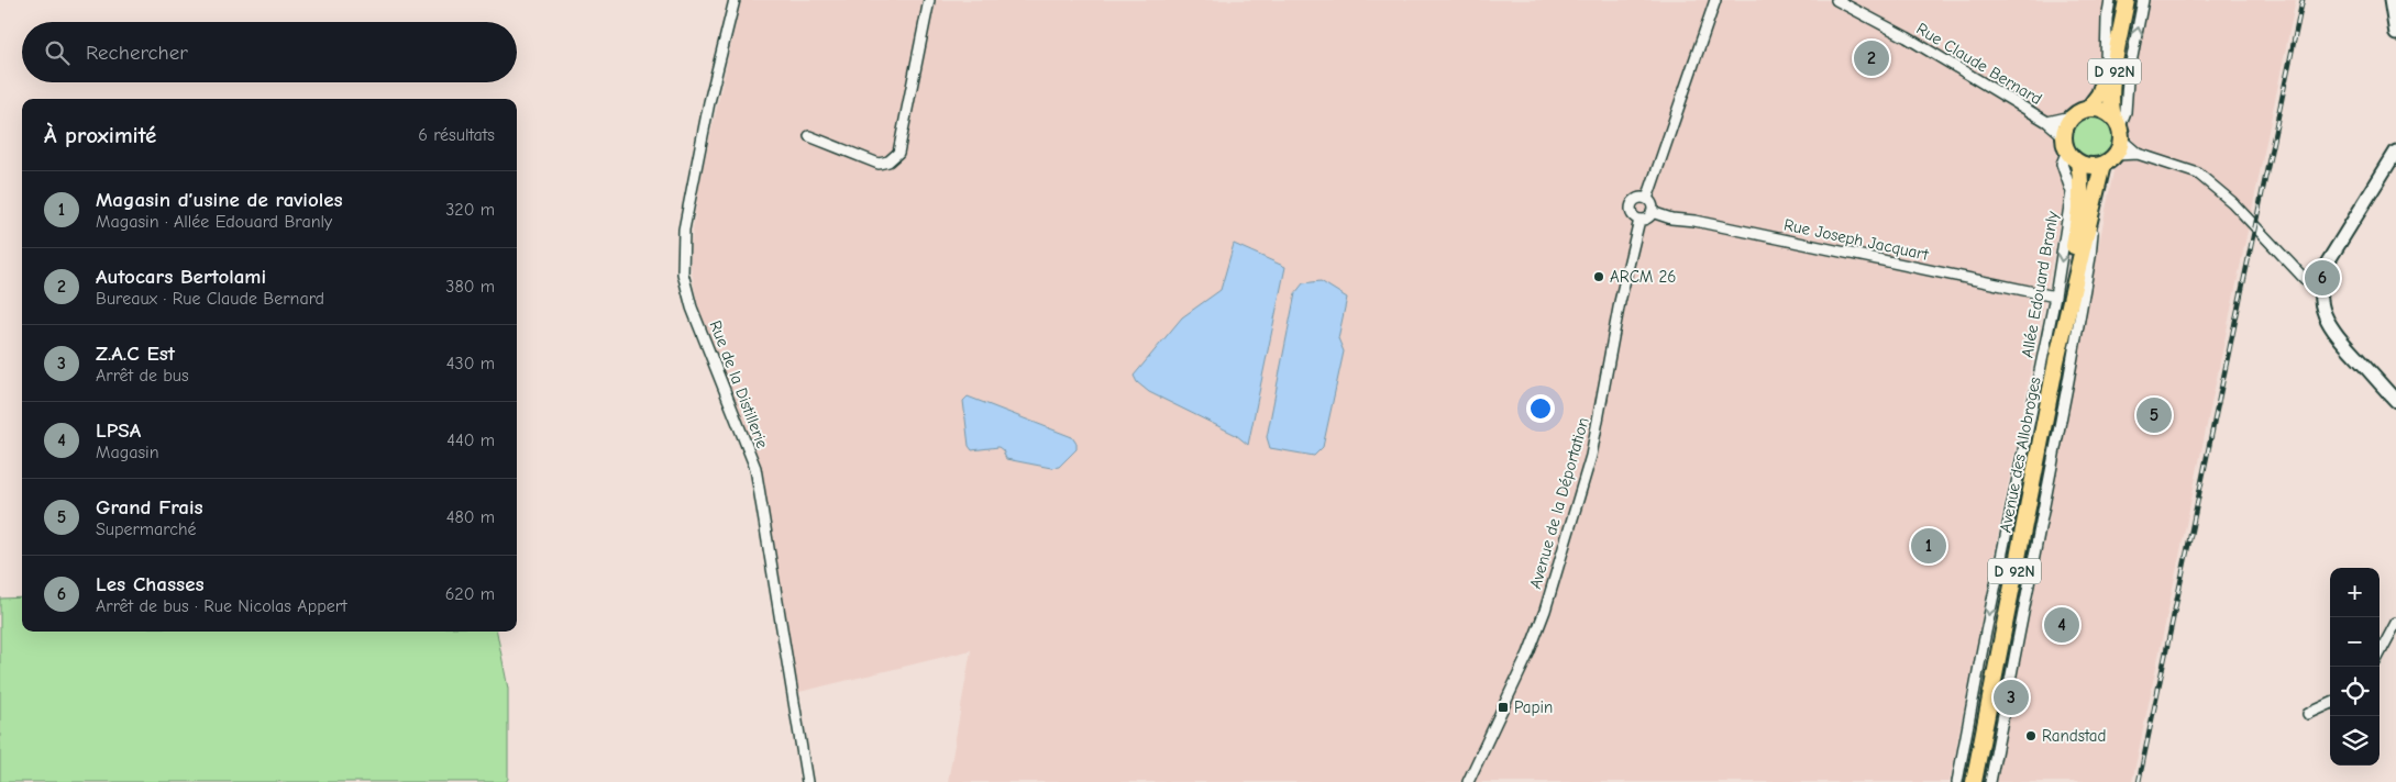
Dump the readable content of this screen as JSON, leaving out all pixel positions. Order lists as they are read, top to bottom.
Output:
{
  "streets": {
    "main road": ["D 92N", "Avenue des Allobroges"],
    "street": [
      "Rue Claude Bernard",
      "Rue Joseph Jacquart",
      "Allée Edouard Branly",
      "Rue de la Distillerie",
      "Avenue de la Déportation"
    ]
  },
  "crossings": [
    ["Rue Claude Bernard", "D 92N"],
    ["Rue Claude Bernard", "Allée Edouard Branly"],
    ["Rue Claude Bernard", "Avenue des Allobroges"],
    ["D 92N", "Allée Edouard Branly"],
    ["D 92N", "Avenue des Allobroges"],
    ["Rue Joseph Jacquart", "Allée Edouard Branly"],
    ["Rue Joseph Jacquart", "Avenue de la Déportation"],
    ["Allée Edouard Branly", "Avenue des Allobroges"]
  ],
  "places": {
    "other": ["ARCM 26", "Randstad"],
    "transit": ["Papin"]
  },
  "page": {
    "search": "Rechercher",
    "pins": [
      "2",
      "6",
      "5",
      "1",
      "4",
      "3"
    ],
    "heading": ["À proximité", "6 résultats"],
    "list": [
      {
        "mark": "1",
        "name": "Magasin d’usine de ravioles",
        "note": "Magasin · Allée Edouard Branly",
        "value": "320 m"
      },
      {
        "mark": "2",
        "name": "Autocars Bertolami",
        "note": "Bureaux · Rue Claude Bernard",
        "value": "380 m"
      },
      {
        "mark": "3",
        "name": "Z.A.C Est",
        "note": "Arrêt de bus",
        "value": "430 m"
      },
      {
        "mark": "4",
        "name": "LPSA",
        "note": "Magasin",
        "value": "440 m"
      },
      {
        "mark": "5",
        "name": "Grand Frais",
        "note": "Supermarché",
        "value": "480 m"
      },
      {
        "mark": "6",
        "name": "Les Chasses",
        "note": "Arrêt de bus · Rue Nicolas Appert",
        "value": "620 m"
      }
    ],
    "map_buttons": ["+", "−"]
  }
}
